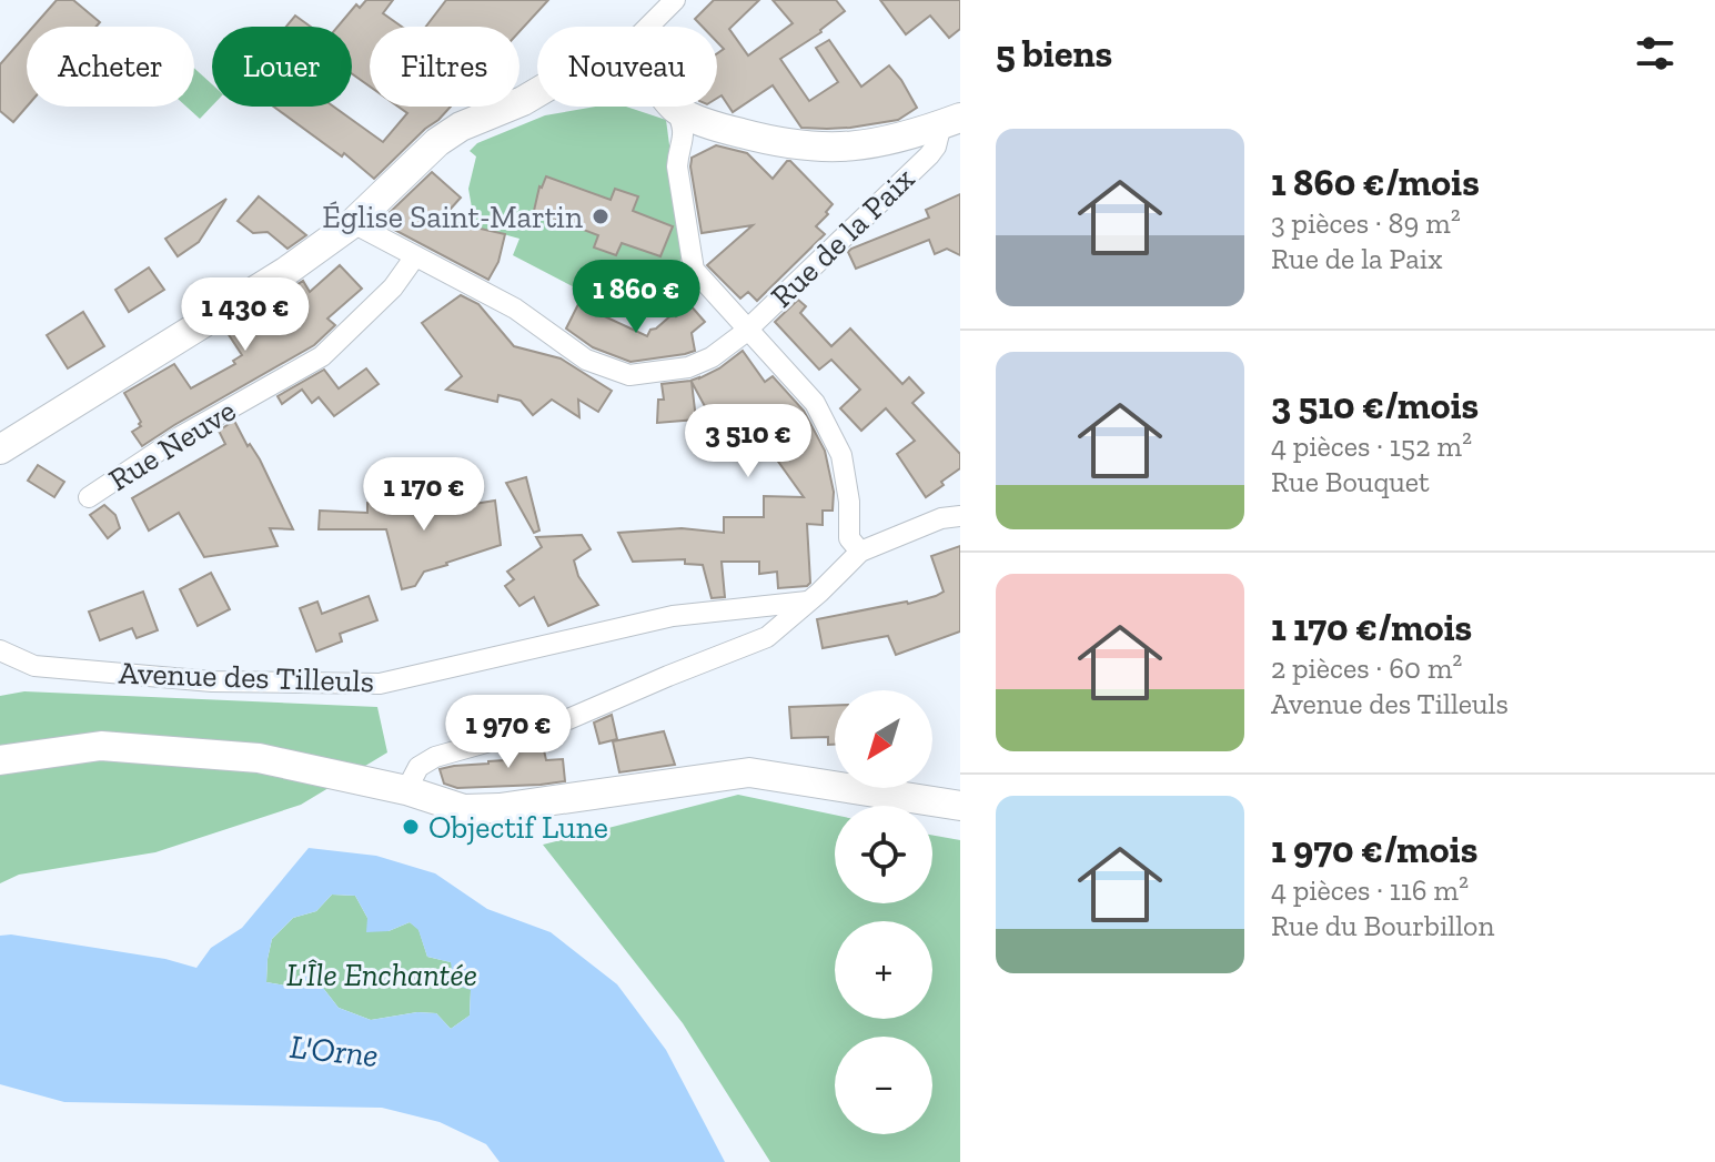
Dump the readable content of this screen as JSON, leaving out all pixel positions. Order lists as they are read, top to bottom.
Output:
{
  "streets": {
    "street": ["Rue de la Paix", "Rue Neuve", "Avenue des Tilleuls"]
  },
  "crossings": [
    ["Rue de la Paix", "Rue Neuve"]
  ],
  "water": ["L'Orne"],
  "parks": ["L'Île Enchantée"],
  "places": ["Église Saint-Martin", "Objectif Lune"],
  "north": "bottom left",
  "page": {
    "heading": "5 biens",
    "chip": [
      "Acheter",
      "Louer",
      "Filtres",
      "Nouveau"
    ],
    "list": [
      {
        "name": "1 860 €/mois",
        "note": "3 pièces · 89 m² · Rue de la Paix"
      },
      {
        "name": "3 510 €/mois",
        "note": "4 pièces · 152 m² · Rue Bouquet"
      },
      {
        "name": "1 170 €/mois",
        "note": "2 pièces · 60 m² · Avenue des Tilleuls"
      },
      {
        "name": "1 970 €/mois",
        "note": "4 pièces · 116 m² · Rue du Bourbillon"
      }
    ],
    "price": [
      "1 860 €",
      "1 430 €",
      "3 510 €",
      "1 170 €",
      "1 970 €"
    ],
    "map_buttons": ["+", "−"]
  }
}
